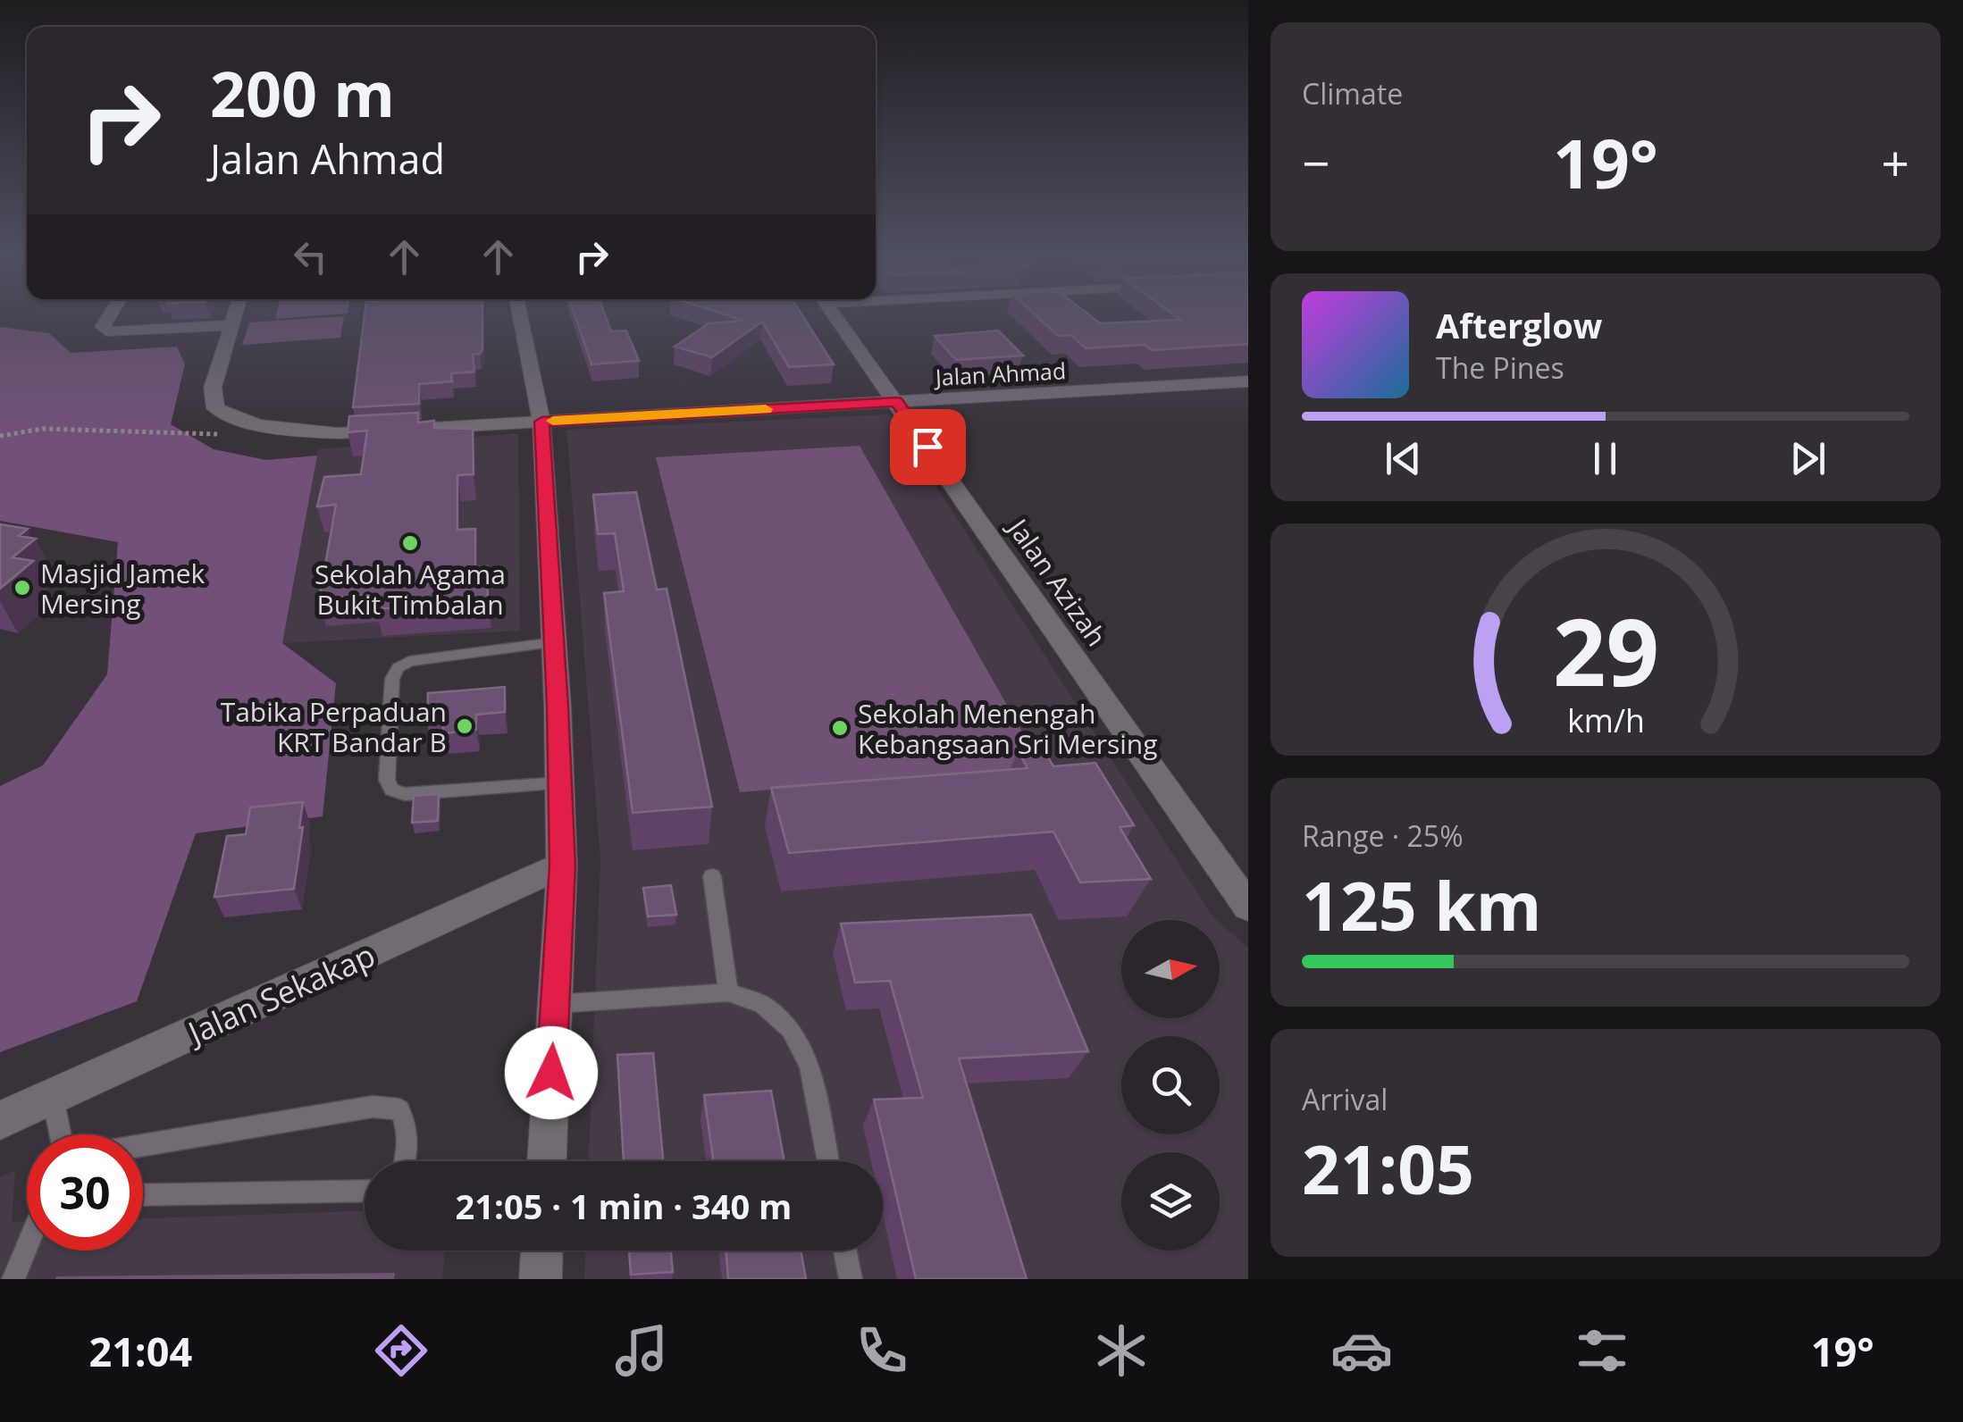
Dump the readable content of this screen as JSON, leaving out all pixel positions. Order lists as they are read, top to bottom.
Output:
{
  "streets": {
    "street": ["Jalan Ahmad", "Jalan Azizah", "Jalan Sekakap"]
  },
  "crossings": [
    ["Jalan Ahmad", "Jalan Azizah"]
  ],
  "places": [
    "Sekolah Agama Bukit Timbalan",
    "Masjid Jamek Mersing",
    "Tabika Perpaduan KRT Bandar B",
    "Sekolah Menengah Kebangsaan Sri Mersing"
  ],
  "north": "right",
  "page": {
    "tile": [
      "Climate",
      ["Range · 25%", "125 km"],
      ["Arrival", "21:05"]
    ],
    "turn": ["200 m", "Jalan Ahmad"],
    "heat": ["−", "19°", "+"],
    "song": ["Afterglow", "The Pines"],
    "limit": "30",
    "trip": "21:05 · 1 min · 340 m",
    "tabs": ["21:04", "19°"],
    "gauge": ["29", "km/h"]
  }
}
